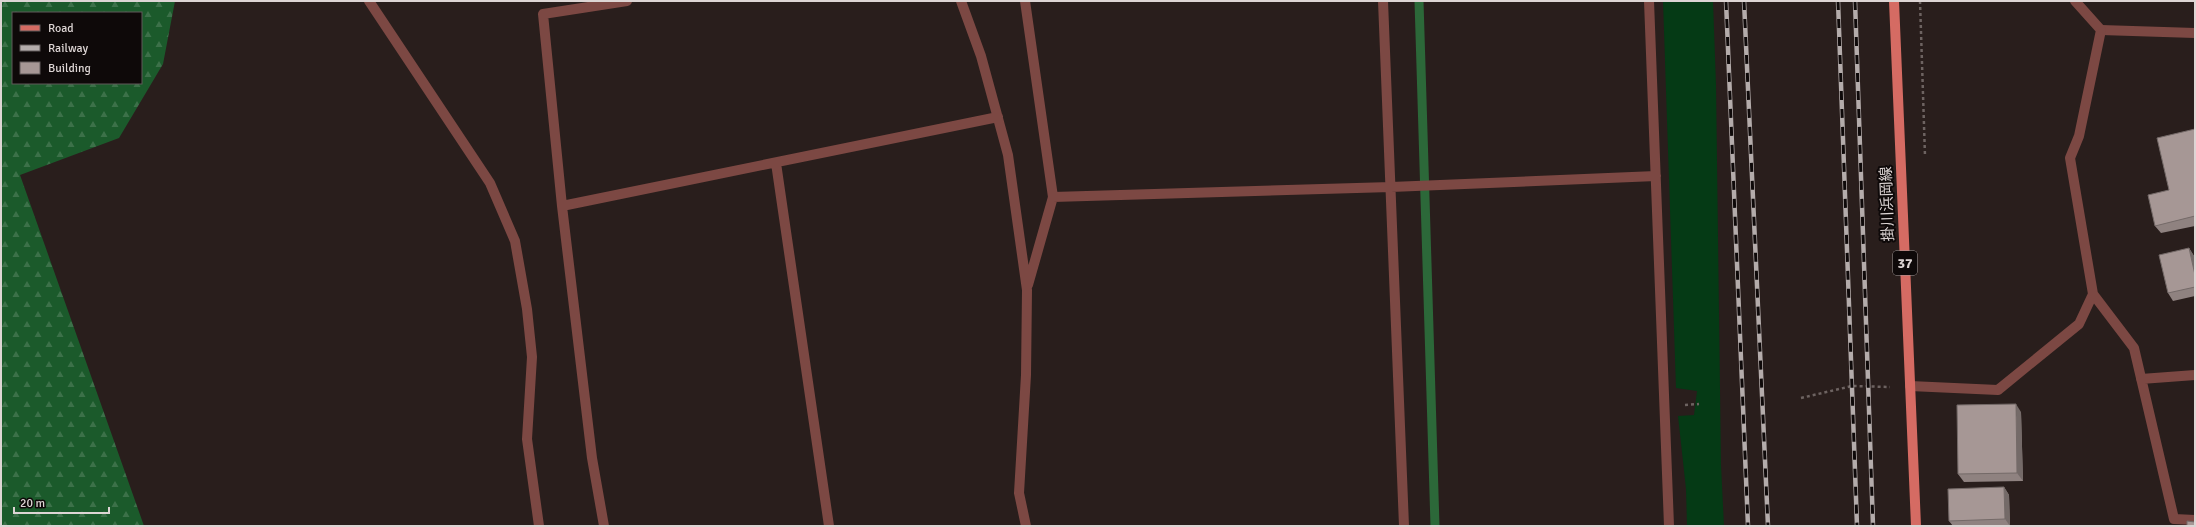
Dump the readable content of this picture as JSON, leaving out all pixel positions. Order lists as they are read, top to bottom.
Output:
{
  "streets": {
    "main road": ["掛川浜岡線", "37"]
  },
  "legend": ["Road", "Railway", "Building"],
  "scale_bar": "20 m"
}
